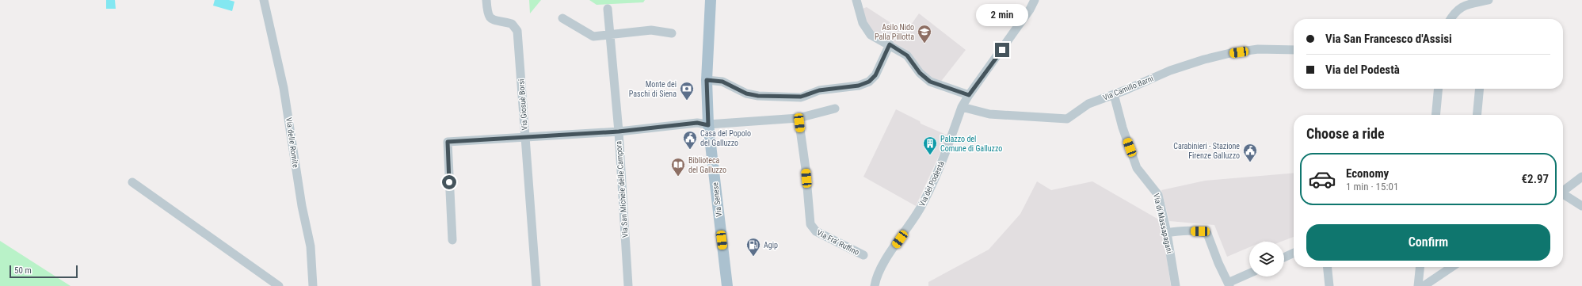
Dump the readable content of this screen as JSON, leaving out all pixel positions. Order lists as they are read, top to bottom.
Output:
{
  "streets": {
    "main road": ["Via Senese"],
    "street": [
      "Via Camillo Barni",
      "Via Giosuè Borsi",
      "Via delle Romite",
      "Via del Podestà",
      "Via San Michele delle Campora",
      "Via di Massapagani",
      "Via Fra' Ruffino"
    ]
  },
  "crossings": [
    ["Via Camillo Barni", "Via del Podestà"],
    ["Via Camillo Barni", "Via di Massapagani"]
  ],
  "places": {
    "school or university": ["Asilo Nido Palla Pillotta"],
    "bank": ["Monte dei Paschi di Siena"],
    "public building": ["Casa del Popolo del Galluzzo", "Carabinieri - Stazione Firenze Galluzzo"],
    "building": ["Palazzo del Comune di Galluzzo"],
    "library": ["Biblioteca del Galluzzo"],
    "fuel station": ["Agip"]
  },
  "scale_bar": "50 m",
  "page": {
    "bubble": "2 min",
    "banner": ["Via San Francesco d'Assisi", "Via del Podestà"],
    "heading": "Choose a ride",
    "list": [
      {
        "name": "Economy",
        "note": "1 min · 15:01",
        "value": "€2.97"
      }
    ],
    "buttons": "Confirm",
    "scale": "50 m"
  }
}
